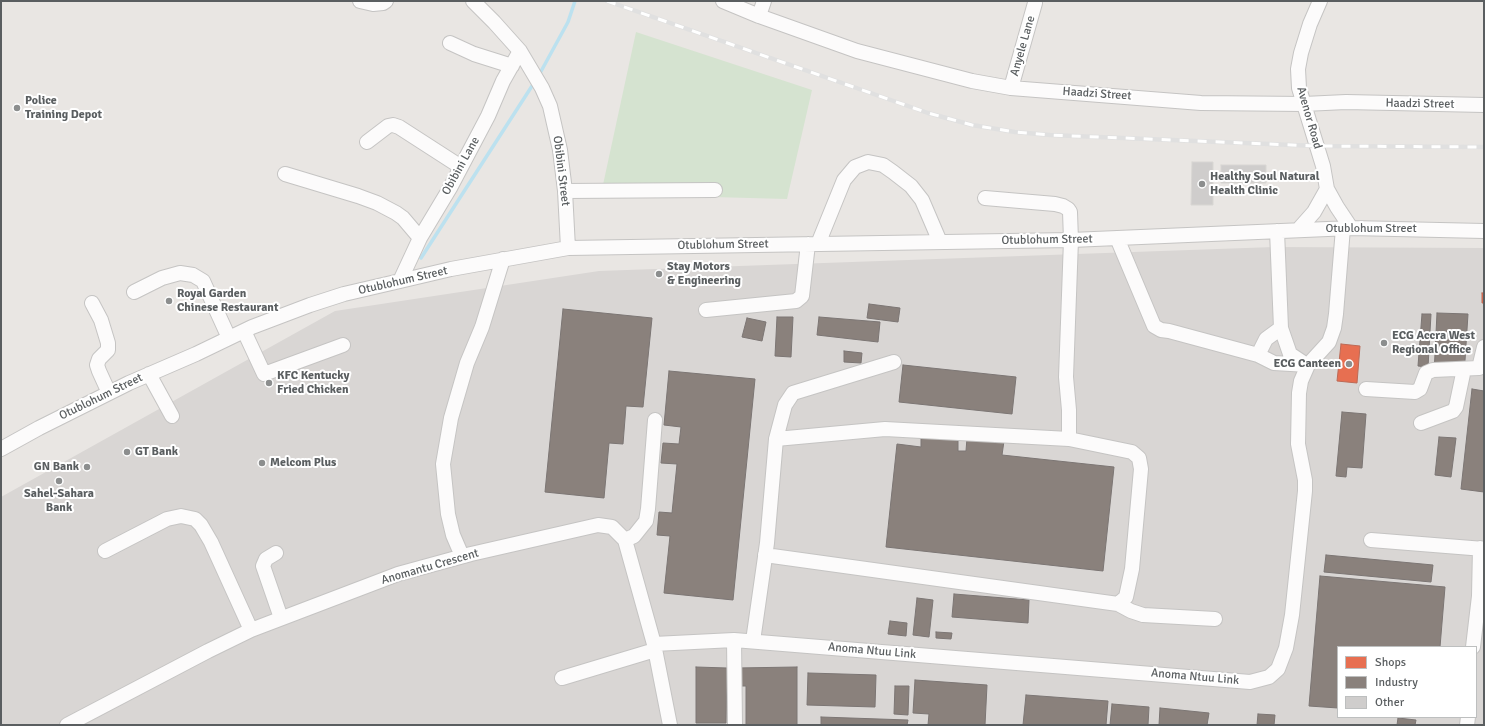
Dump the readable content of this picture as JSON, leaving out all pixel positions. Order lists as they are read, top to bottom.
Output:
{
  "streets": {
    "street": [
      "Anyele Lane",
      "Haadzi Street",
      "Avenor Road",
      "Obibini Lane",
      "Obibini Street",
      "Otublohum Street",
      "Anomantu Crescent",
      "Anoma Ntuu Link"
    ]
  },
  "crossings": [
    ["Anyele Lane", "Haadzi Street"],
    ["Haadzi Street", "Avenor Road"],
    ["Avenor Road", "Otublohum Street"],
    ["Avenor Road", "Anoma Ntuu Link"],
    ["Obibini Lane", "Obibini Street"],
    ["Obibini Lane", "Otublohum Street"],
    ["Obibini Street", "Otublohum Street"],
    ["Otublohum Street", "Anoma Ntuu Link"]
  ],
  "places": [
    "Police Training Depot",
    "Healthy Soul Natural Health Clinic",
    "Stay Motors & Engineering",
    "Royal Garden Chinese Restaurant",
    "ECG Accra West Regional Office",
    "ECG Canteen",
    "KFC Kentucky Fried Chicken",
    "GT Bank",
    "Melcom Plus",
    "GN Bank",
    "Sahel-Sahara Bank"
  ],
  "legend": ["Shops", "Industry", "Other"]
}
